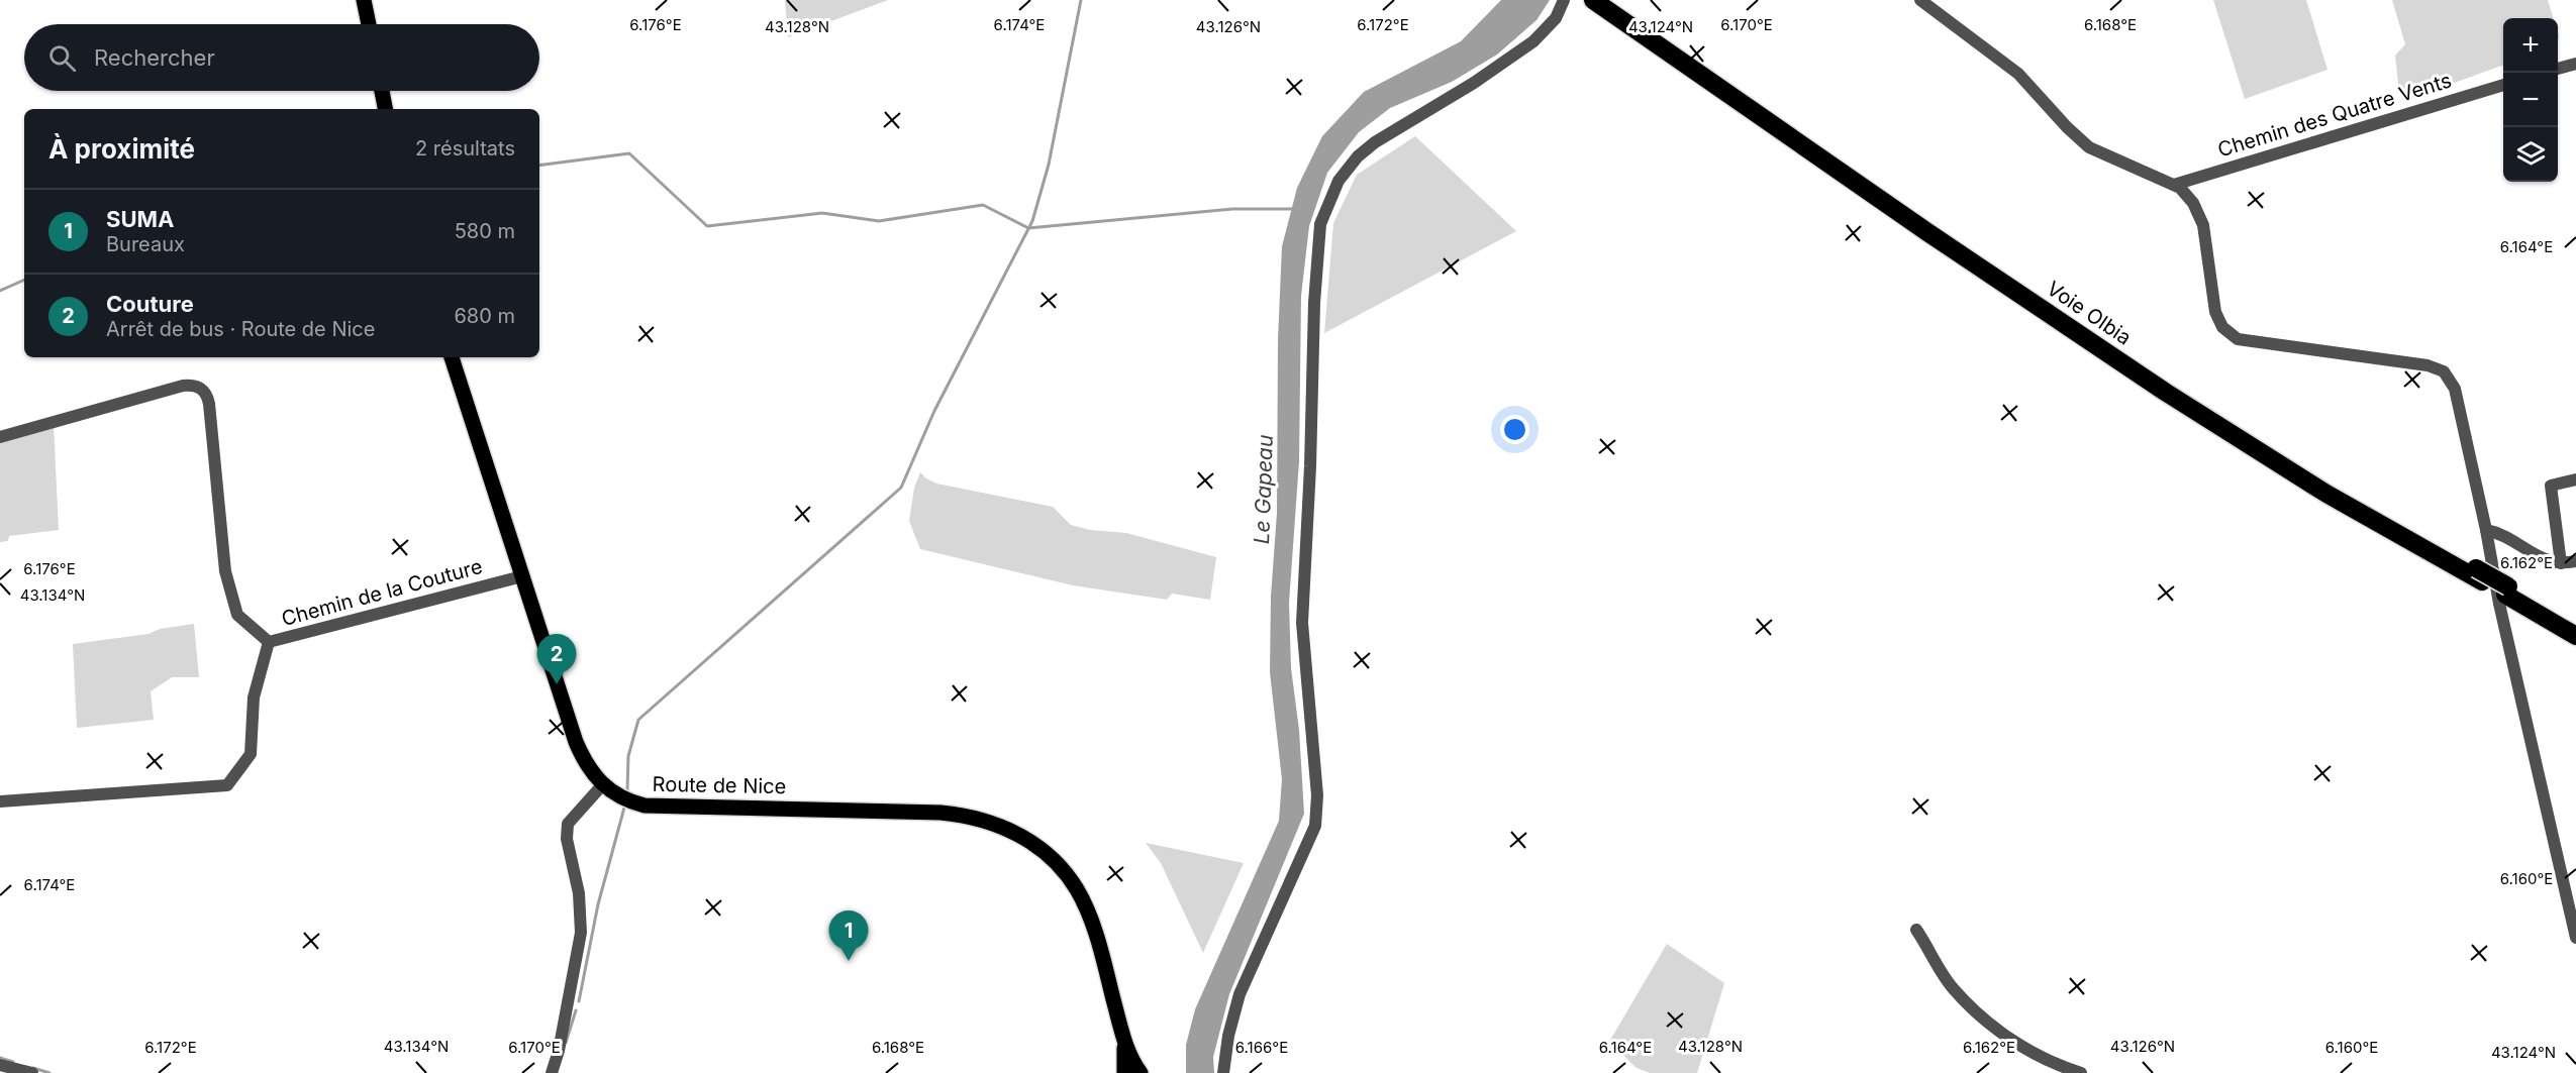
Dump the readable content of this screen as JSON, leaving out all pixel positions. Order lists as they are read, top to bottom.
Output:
{
  "streets": {
    "highway": ["Voie Olbia"],
    "main road": ["Route de Nice"],
    "street": ["Chemin des Quatre Vents", "Chemin de la Couture"]
  },
  "crossings": [
    ["Chemin de la Couture", "Route de Nice"]
  ],
  "water": ["Le Gapeau"],
  "page": {
    "map_buttons": ["+", "−"],
    "search": "Rechercher",
    "heading": ["À proximité", "2 résultats"],
    "list": [
      {
        "mark": "1",
        "name": "SUMA",
        "note": "Bureaux",
        "value": "580 m"
      },
      {
        "mark": "2",
        "name": "Couture",
        "note": "Arrêt de bus · Route de Nice",
        "value": "680 m"
      }
    ],
    "pins": ["2", "1"]
  },
  "coordinates": [
    "6.176°E",
    "6.174°E",
    "6.172°E",
    "6.170°E",
    "6.168°E",
    "43.128°N",
    "43.126°N",
    "43.124°N",
    "6.164°E",
    "6.162°E",
    "43.134°N",
    "6.160°E",
    "6.166°E"
  ]
}
